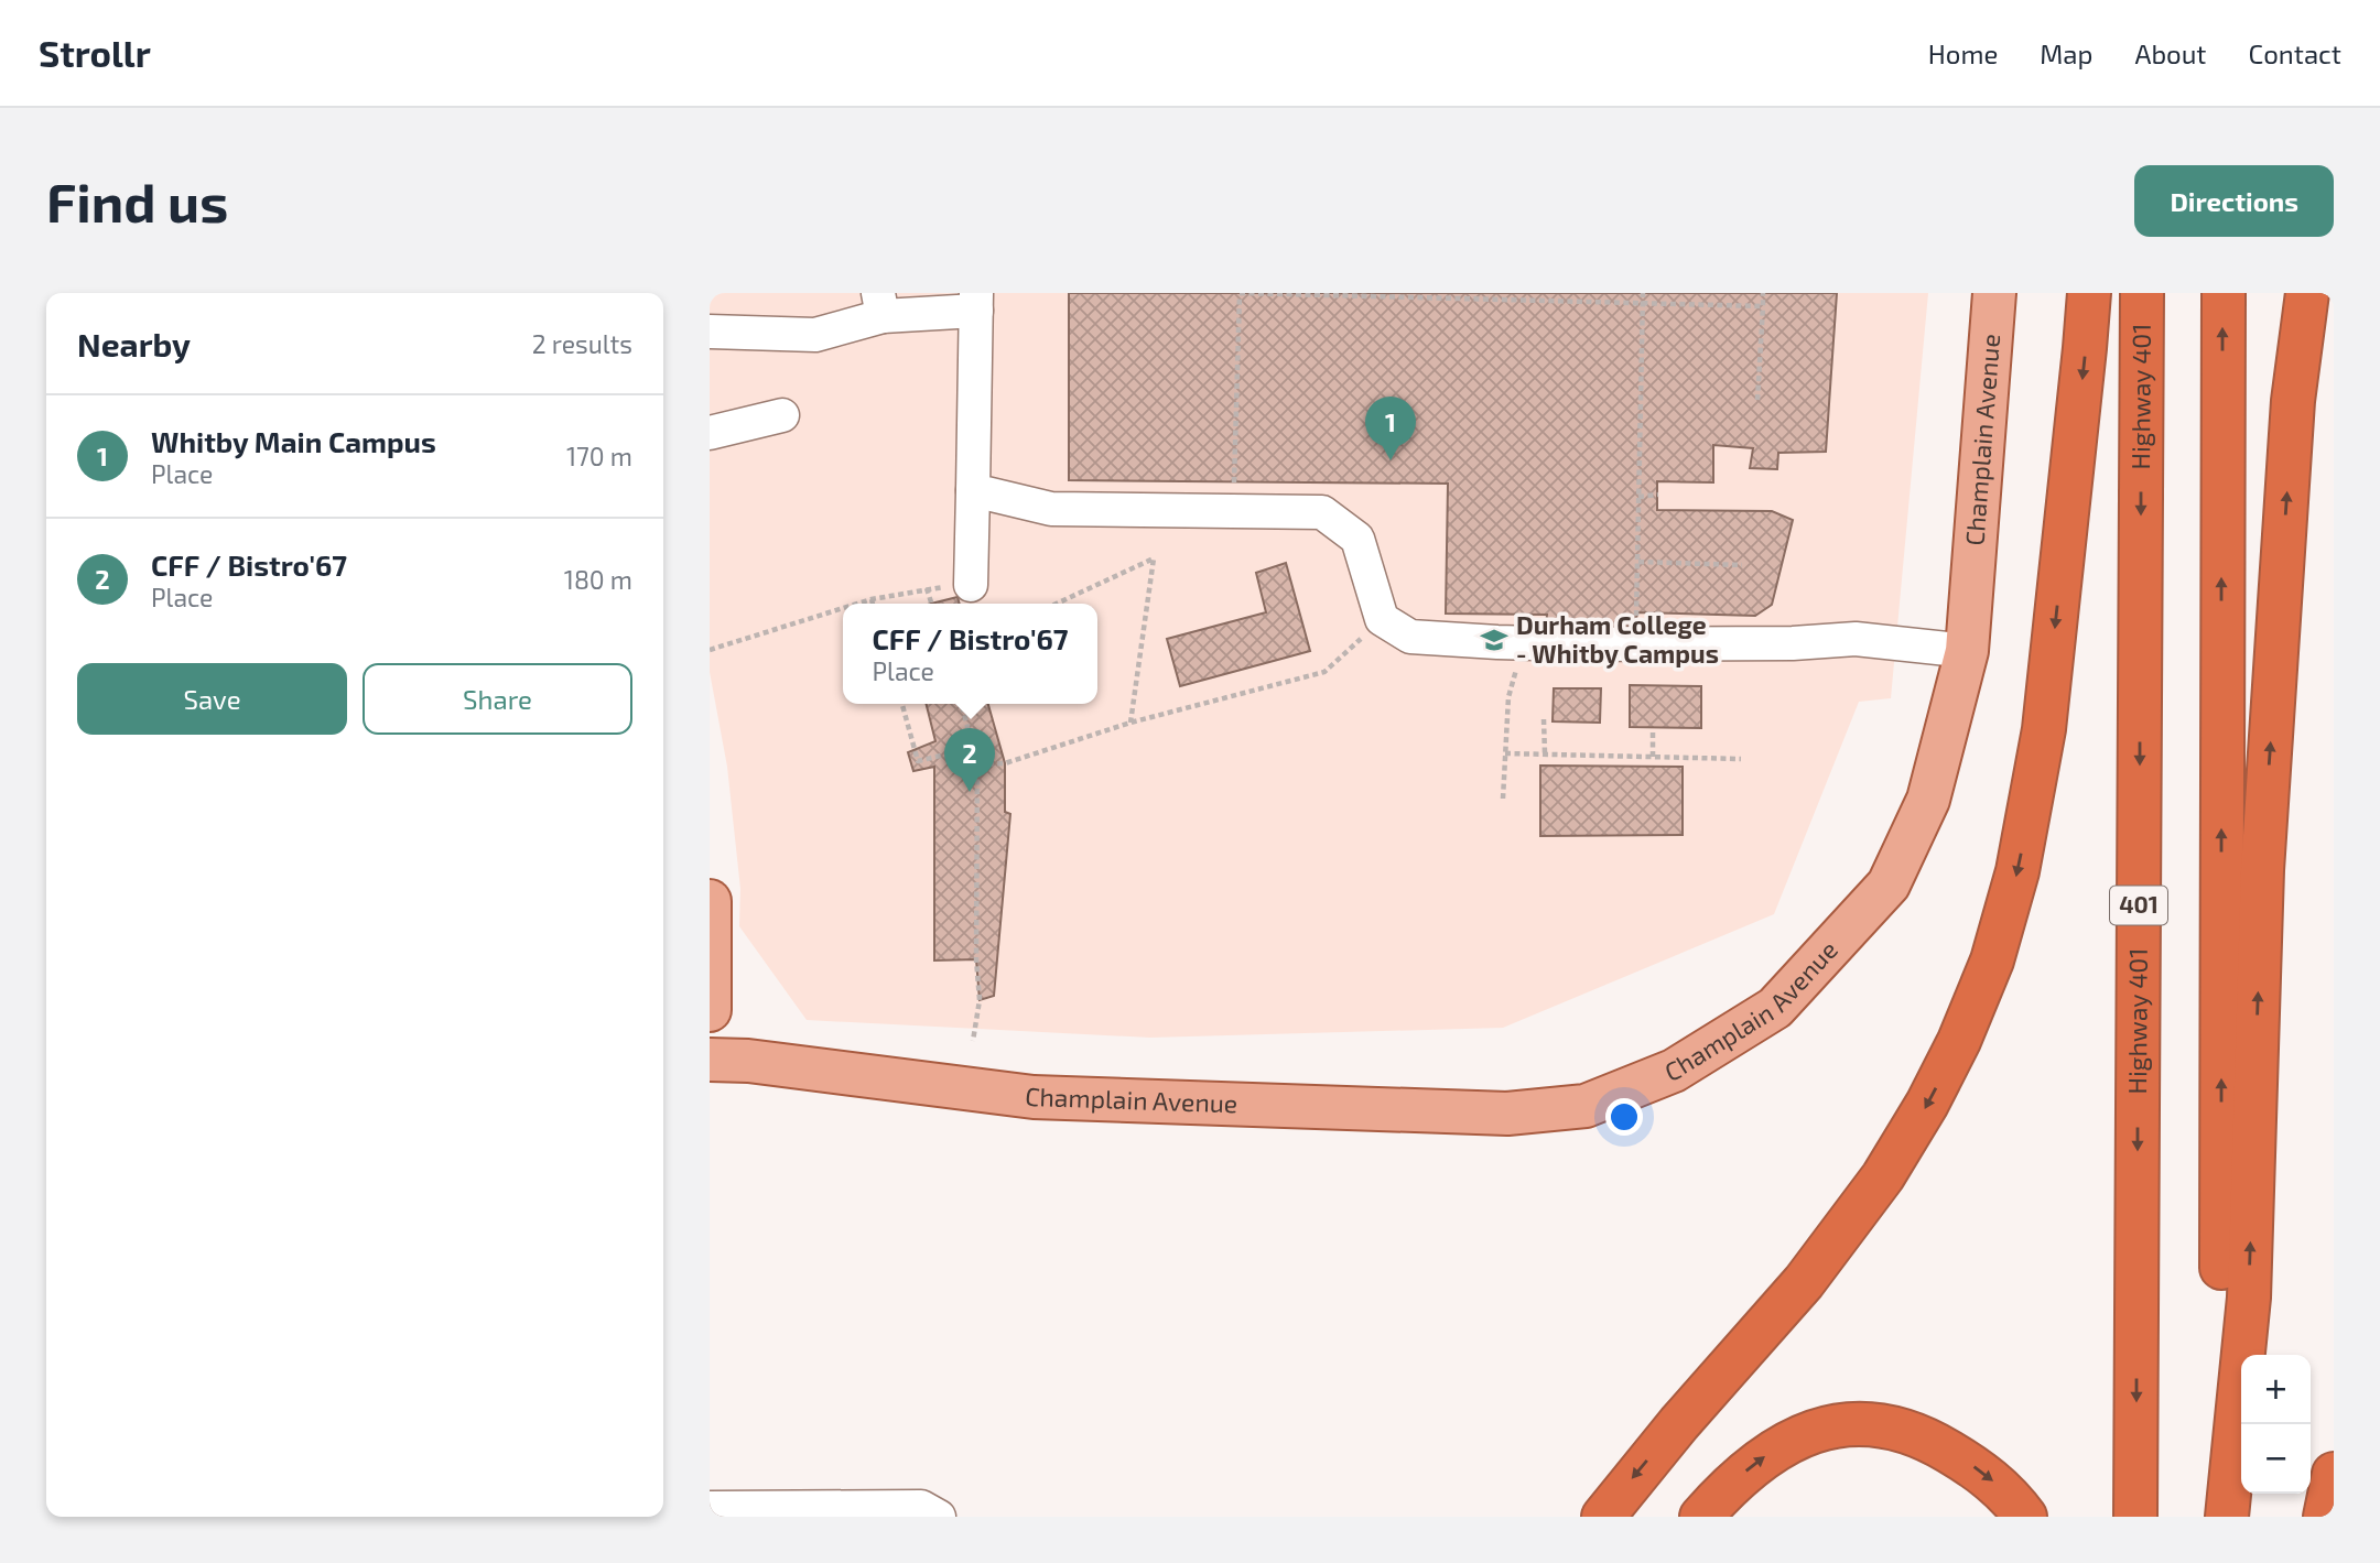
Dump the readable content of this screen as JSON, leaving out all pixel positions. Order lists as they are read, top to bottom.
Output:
{
  "streets": {
    "highway": ["Highway 401", "401"],
    "main road": ["Champlain Avenue"]
  },
  "places": {
    "school or university": ["Durham College - Whitby Campus"]
  },
  "page": {
    "header": "Strollr",
    "nav": [
      "Home",
      "Map",
      "About",
      "Contact"
    ],
    "buttons": [
      "Directions",
      ["Save", "Share"]
    ],
    "title": "Find us",
    "heading": ["Nearby", "2 results"],
    "list": [
      {
        "mark": "1",
        "name": "Whitby Main Campus",
        "note": "Place",
        "value": "170 m"
      },
      {
        "mark": "2",
        "name": "CFF / Bistro'67",
        "note": "Place",
        "value": "180 m"
      }
    ],
    "pins": ["1", "2"],
    "popup": ["CFF / Bistro'67", "Place"],
    "map_buttons": ["+", "−"]
  }
}
